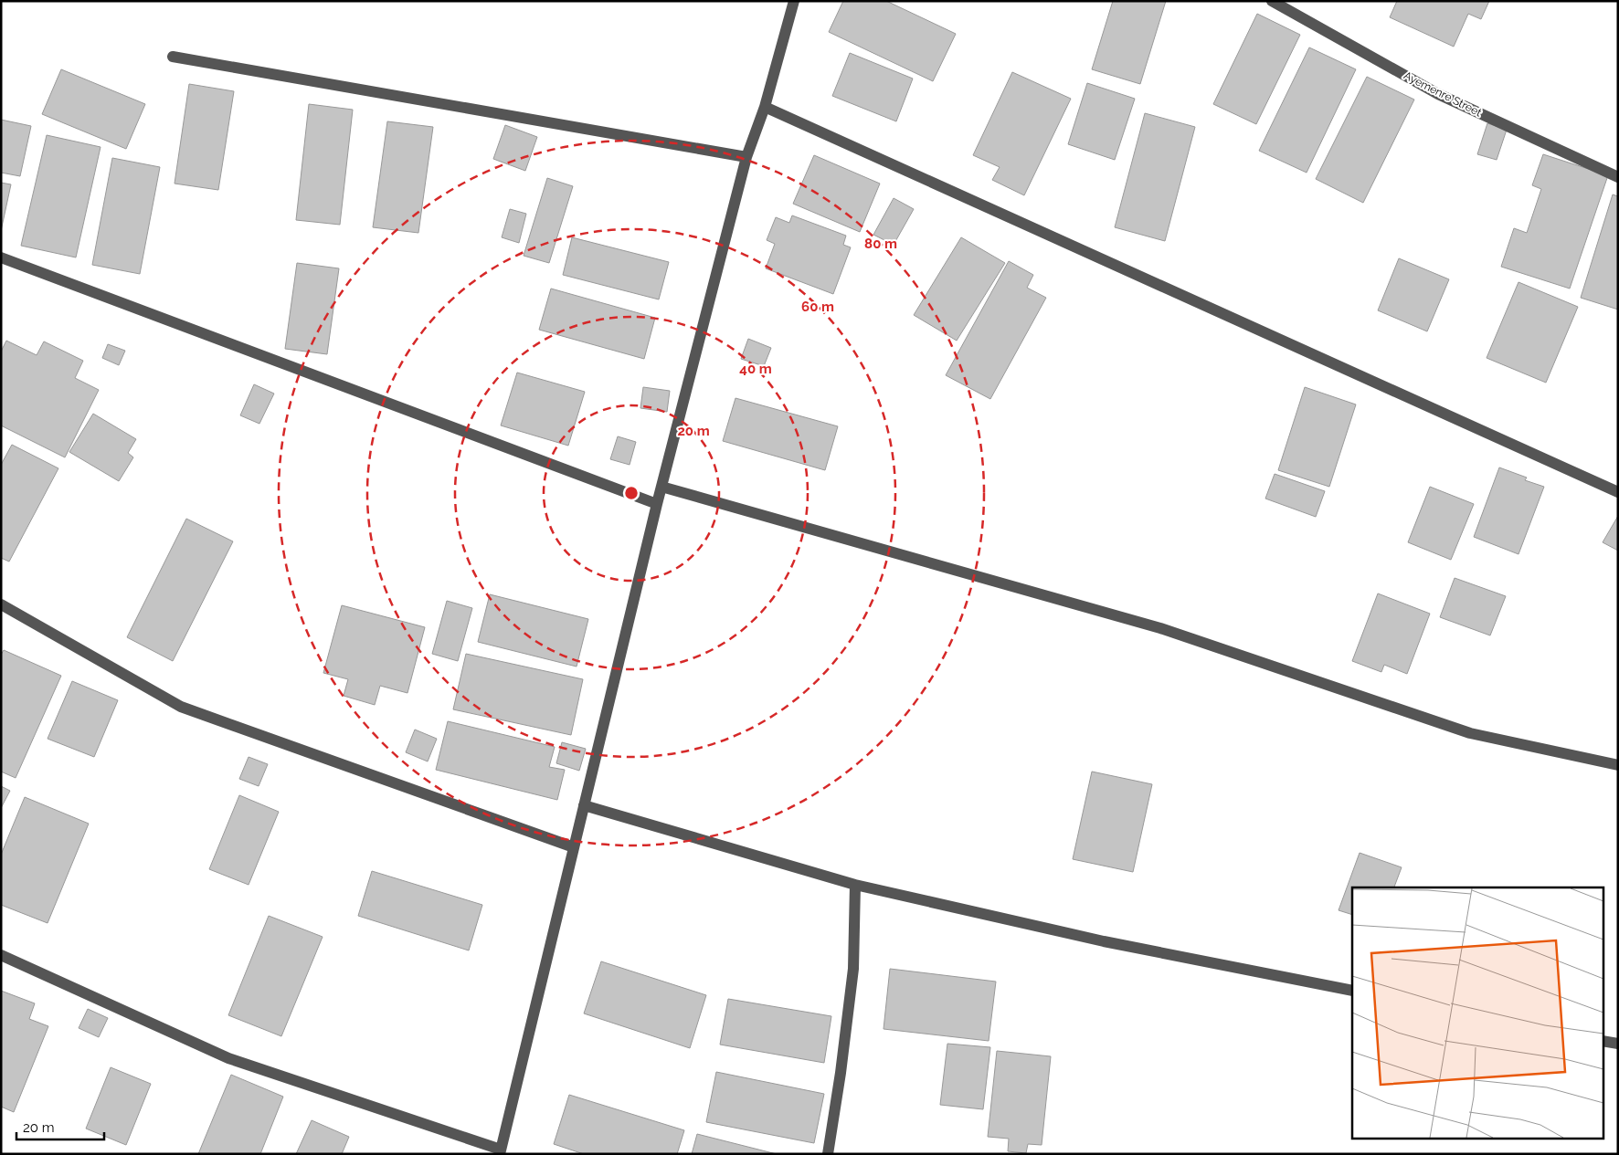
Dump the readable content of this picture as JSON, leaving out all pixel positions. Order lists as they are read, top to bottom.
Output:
{
  "streets": {
    "street": ["Ayemenre Street"]
  },
  "scale_bar": "20 m",
  "rings": [
    "80 m",
    "60 m",
    "40 m",
    "20 m"
  ]
}
